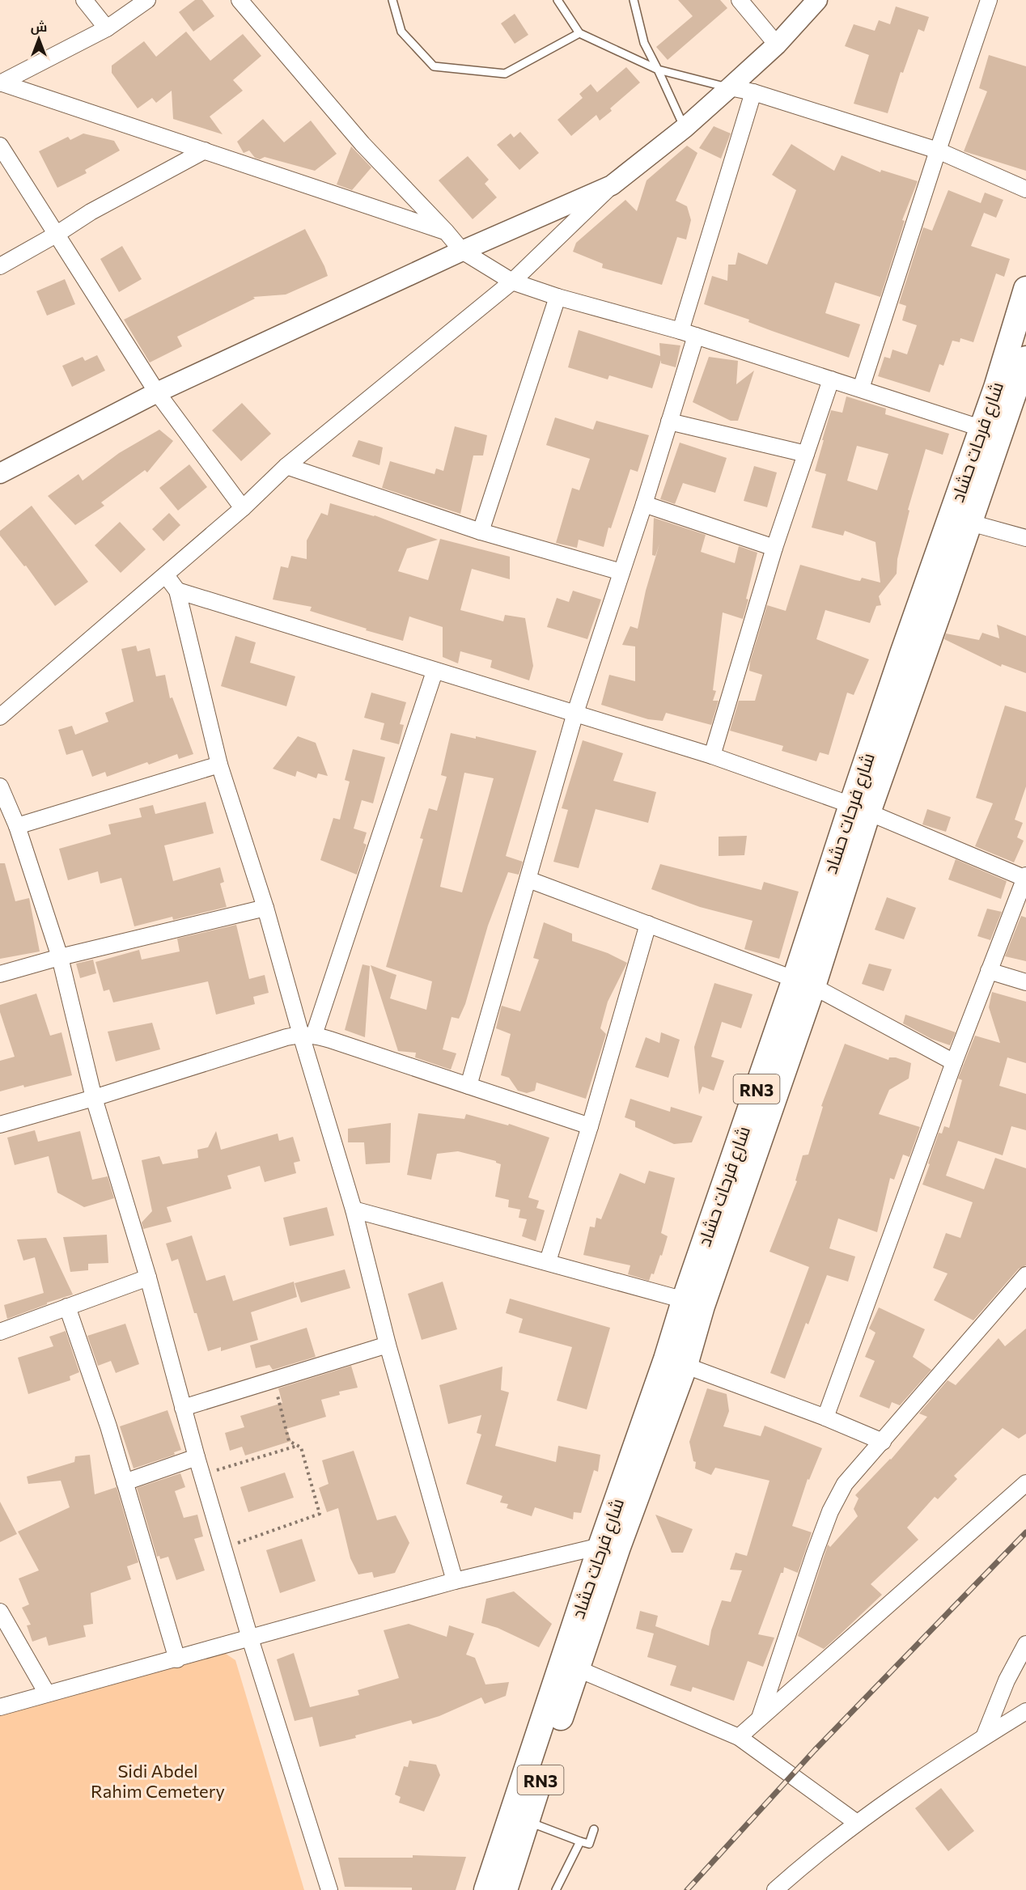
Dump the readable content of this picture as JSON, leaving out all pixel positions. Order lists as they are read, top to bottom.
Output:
{
  "streets": {
    "main road": ["شارع فرحات حشاد", "RN3"]
  },
  "parks": ["Sidi Abdel Rahim Cemetery"],
  "north": "top"
}
